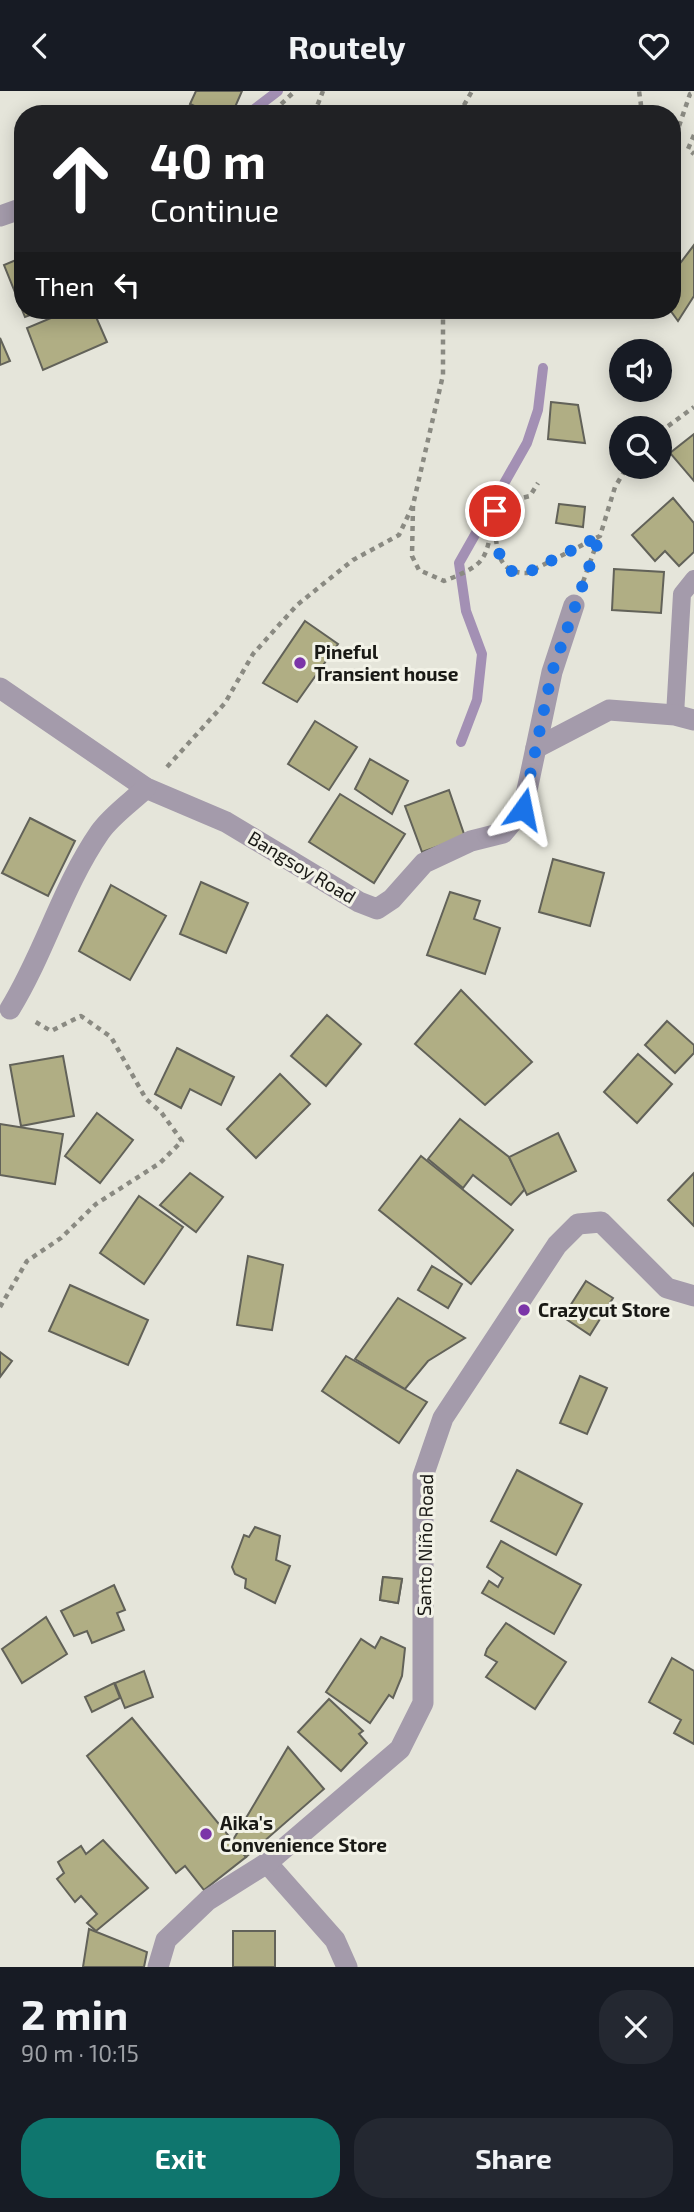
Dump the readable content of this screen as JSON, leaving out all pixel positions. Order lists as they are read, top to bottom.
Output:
{
  "streets": {
    "street": ["Bangsoy Road", "Santo Niño Road"]
  },
  "places": ["Pineful Transient house", "Crazycut Store", "Aika's Convenience Store"],
  "page": {
    "header": "Routely",
    "turn": ["40 m", "Continue"],
    "then": "Then",
    "heading": ["2 min", "90 m · 10:15"],
    "buttons": ["Exit", "Share"]
  }
}
